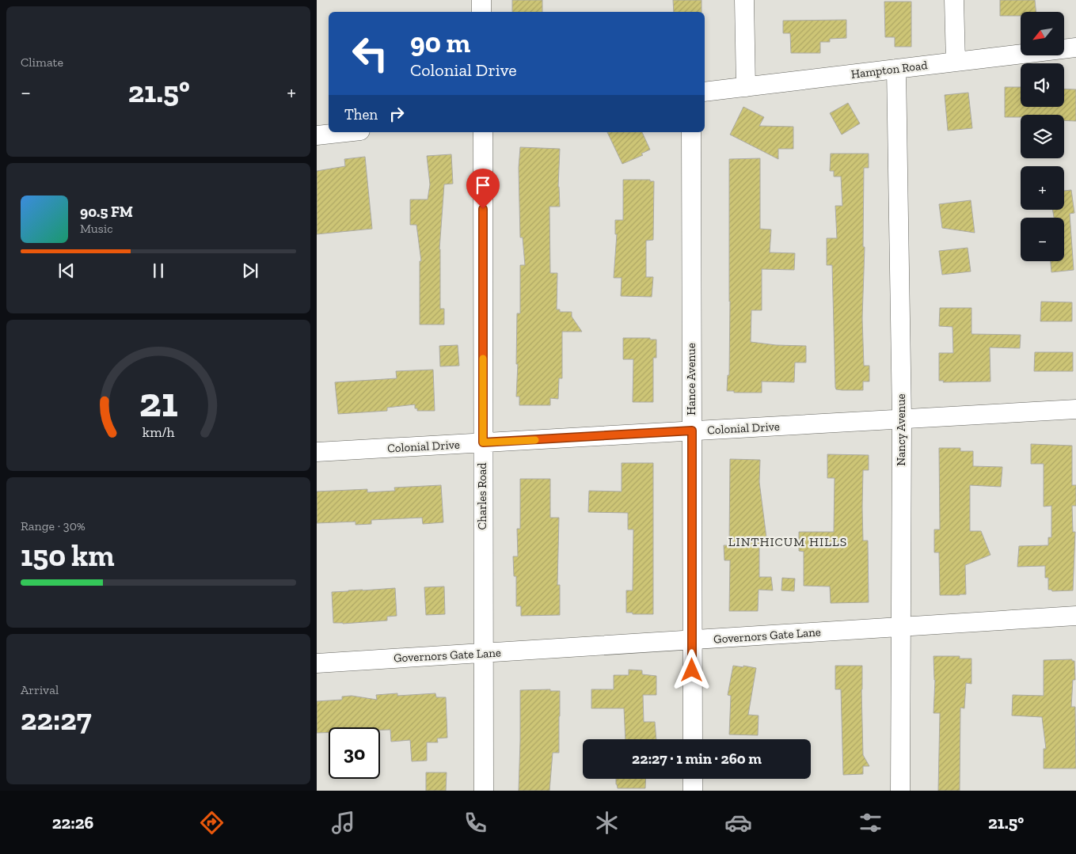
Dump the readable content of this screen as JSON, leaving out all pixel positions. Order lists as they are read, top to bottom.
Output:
{
  "streets": {
    "street": [
      "Hampton Road",
      "Hance Avenue",
      "Colonial Drive",
      "Nancy Avenue",
      "Charles Road",
      "Governors Gate Lane"
    ]
  },
  "crossings": [
    ["Hampton Road", "Nancy Avenue"],
    ["Hance Avenue", "Colonial Drive"],
    ["Hance Avenue", "Governors Gate Lane"],
    ["Colonial Drive", "Nancy Avenue"],
    ["Colonial Drive", "Charles Road"],
    ["Nancy Avenue", "Governors Gate Lane"],
    ["Charles Road", "Governors Gate Lane"]
  ],
  "districts": ["LINTHICUM HILLS"],
  "north": "bottom left",
  "page": {
    "tile": [
      "Climate",
      ["Range · 30%", "150 km"],
      ["Arrival", "22:27"]
    ],
    "map_buttons": ["+", "−"],
    "turn": ["90 m", "Colonial Drive"],
    "heat": ["−", "21.5°", "+"],
    "then": "Then",
    "song": ["90.5 FM", "Music"],
    "limit": "30",
    "trip": "22:27 · 1 min · 260 m",
    "tabs": ["22:26", "21.5°"],
    "gauge": ["21", "km/h"]
  }
}
